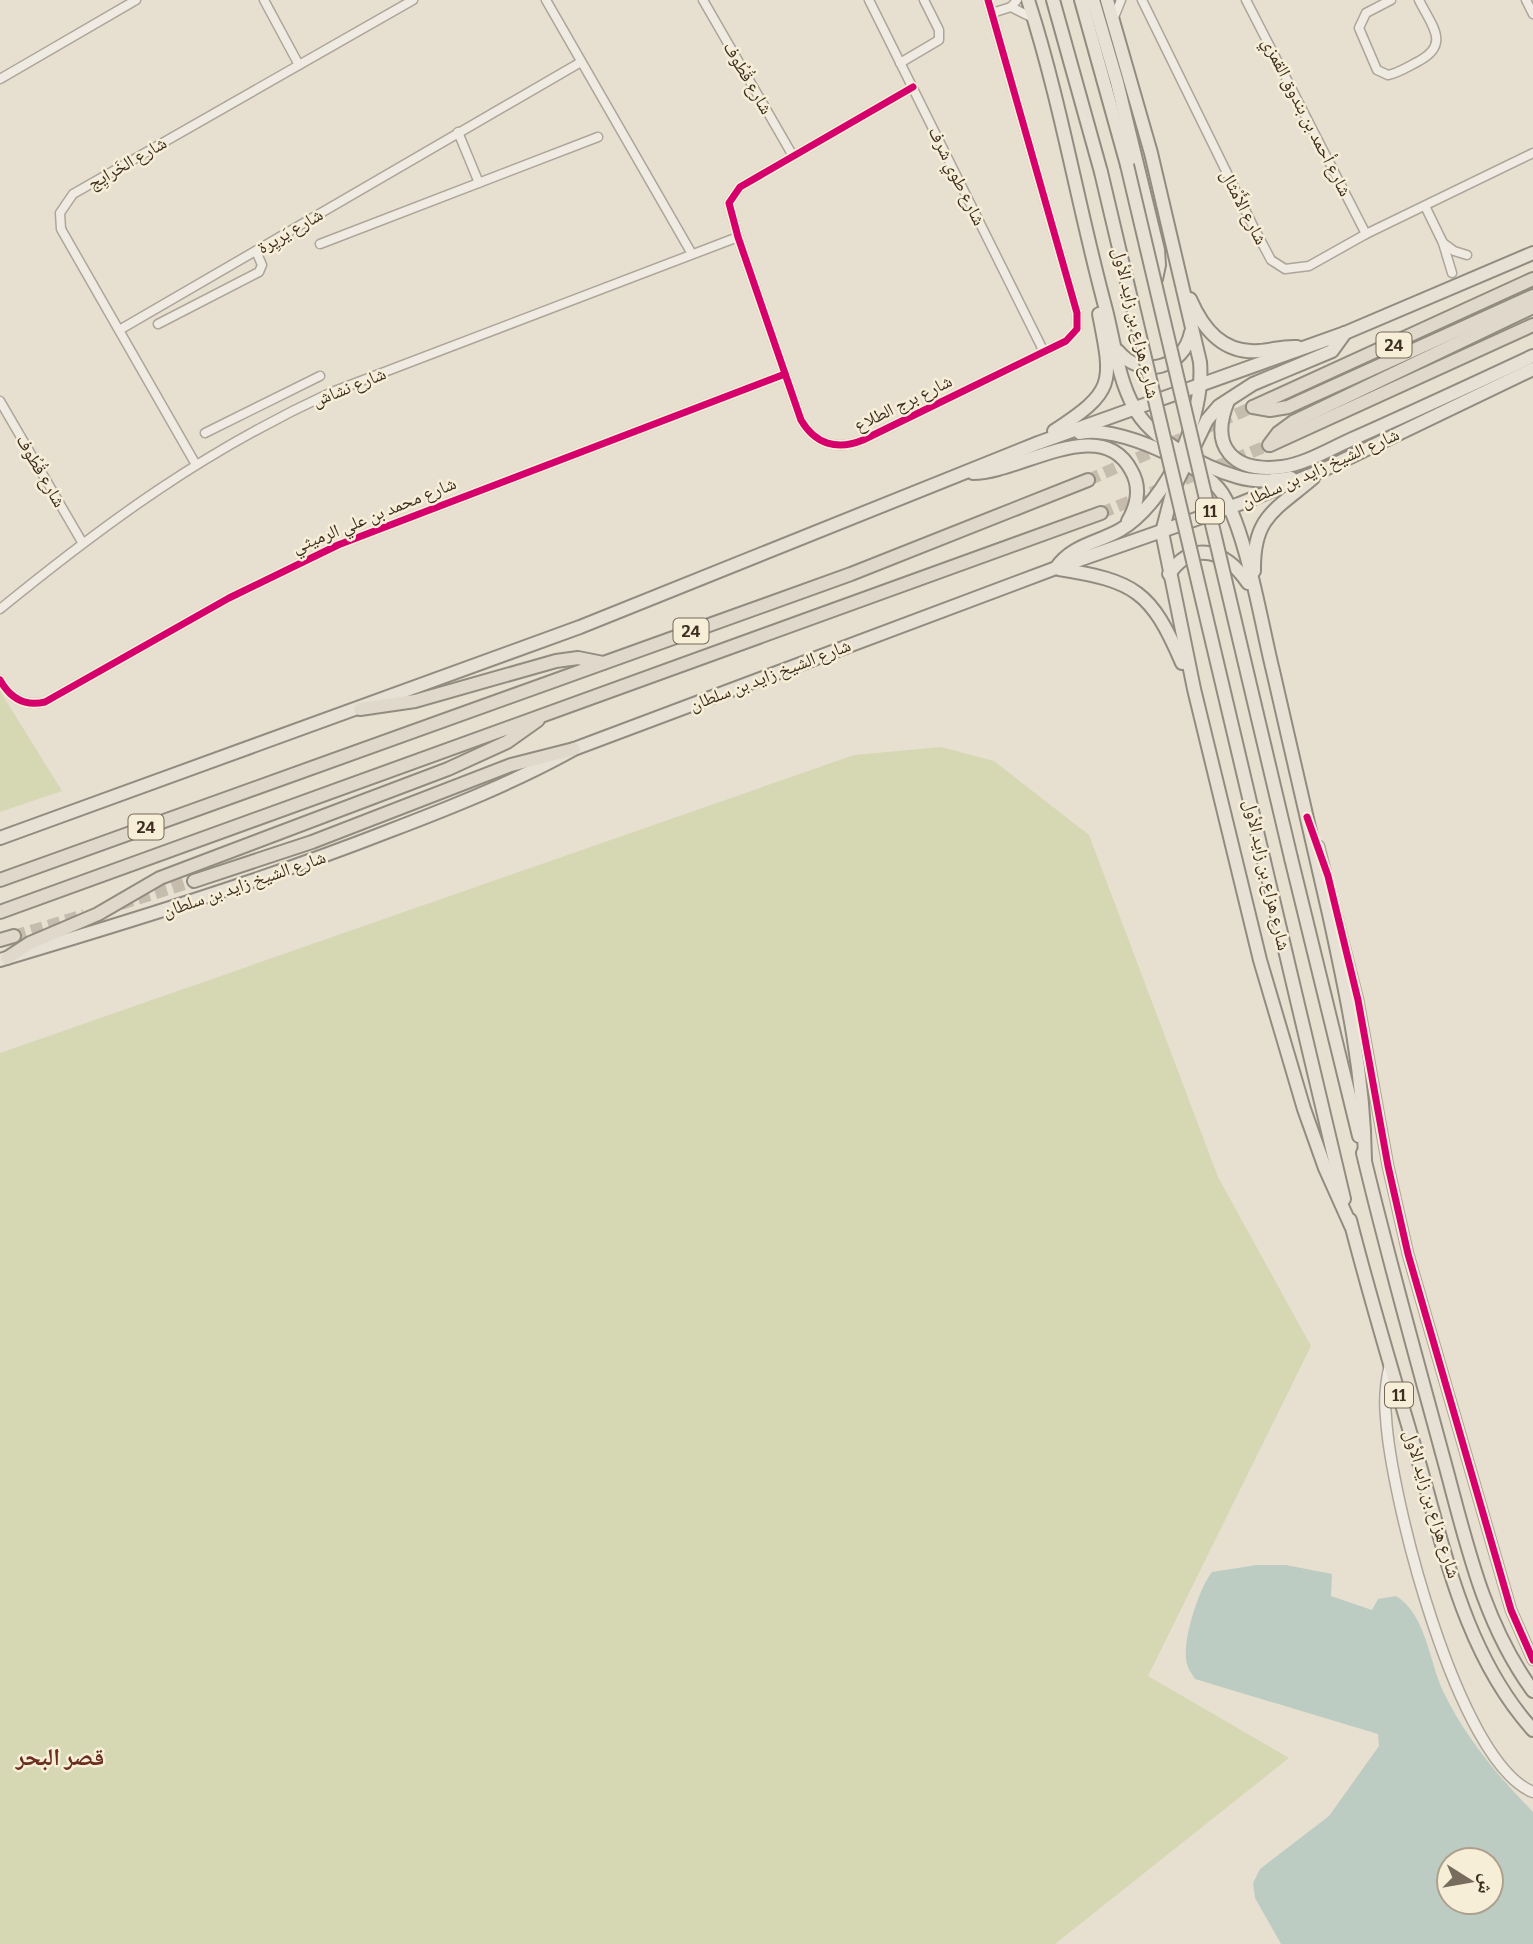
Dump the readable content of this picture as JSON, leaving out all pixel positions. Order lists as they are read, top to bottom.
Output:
{
  "streets": {
    "highway": ["24"],
    "main road": ["شارع هزاع بن زايد الأول", "شارع الشيخ زايد بن سلطان", "11"],
    "street": [
      "شارع قُطُوف",
      "شارع أحمد بن بندوق القمزي",
      "شارع الخَرايِج",
      "شارع طوي شرف",
      "شارع الأَمْثال",
      "شارع يَريِرة",
      "شارع نشاش",
      "شارع برج الطلاع",
      "شارع محمد بن علي الرميثي"
    ]
  },
  "crossings": [
    ["شارع قُطُوف", "شارع نشاش"],
    ["شارع قُطُوف", "شارع برج الطلاع"],
    ["شارع أحمد بن بندوق القمزي", "شارع الأَمْثال"],
    ["شارع الخَرايِج", "شارع يَريِرة"],
    ["شارع الخَرايِج", "شارع نشاش"],
    ["شارع طوي شرف", "شارع برج الطلاع"],
    ["شارع نشاش", "شارع برج الطلاع"],
    ["شارع برج الطلاع", "شارع محمد بن علي الرميثي"]
  ],
  "districts": ["قصر البحر"],
  "north": "right"
}
